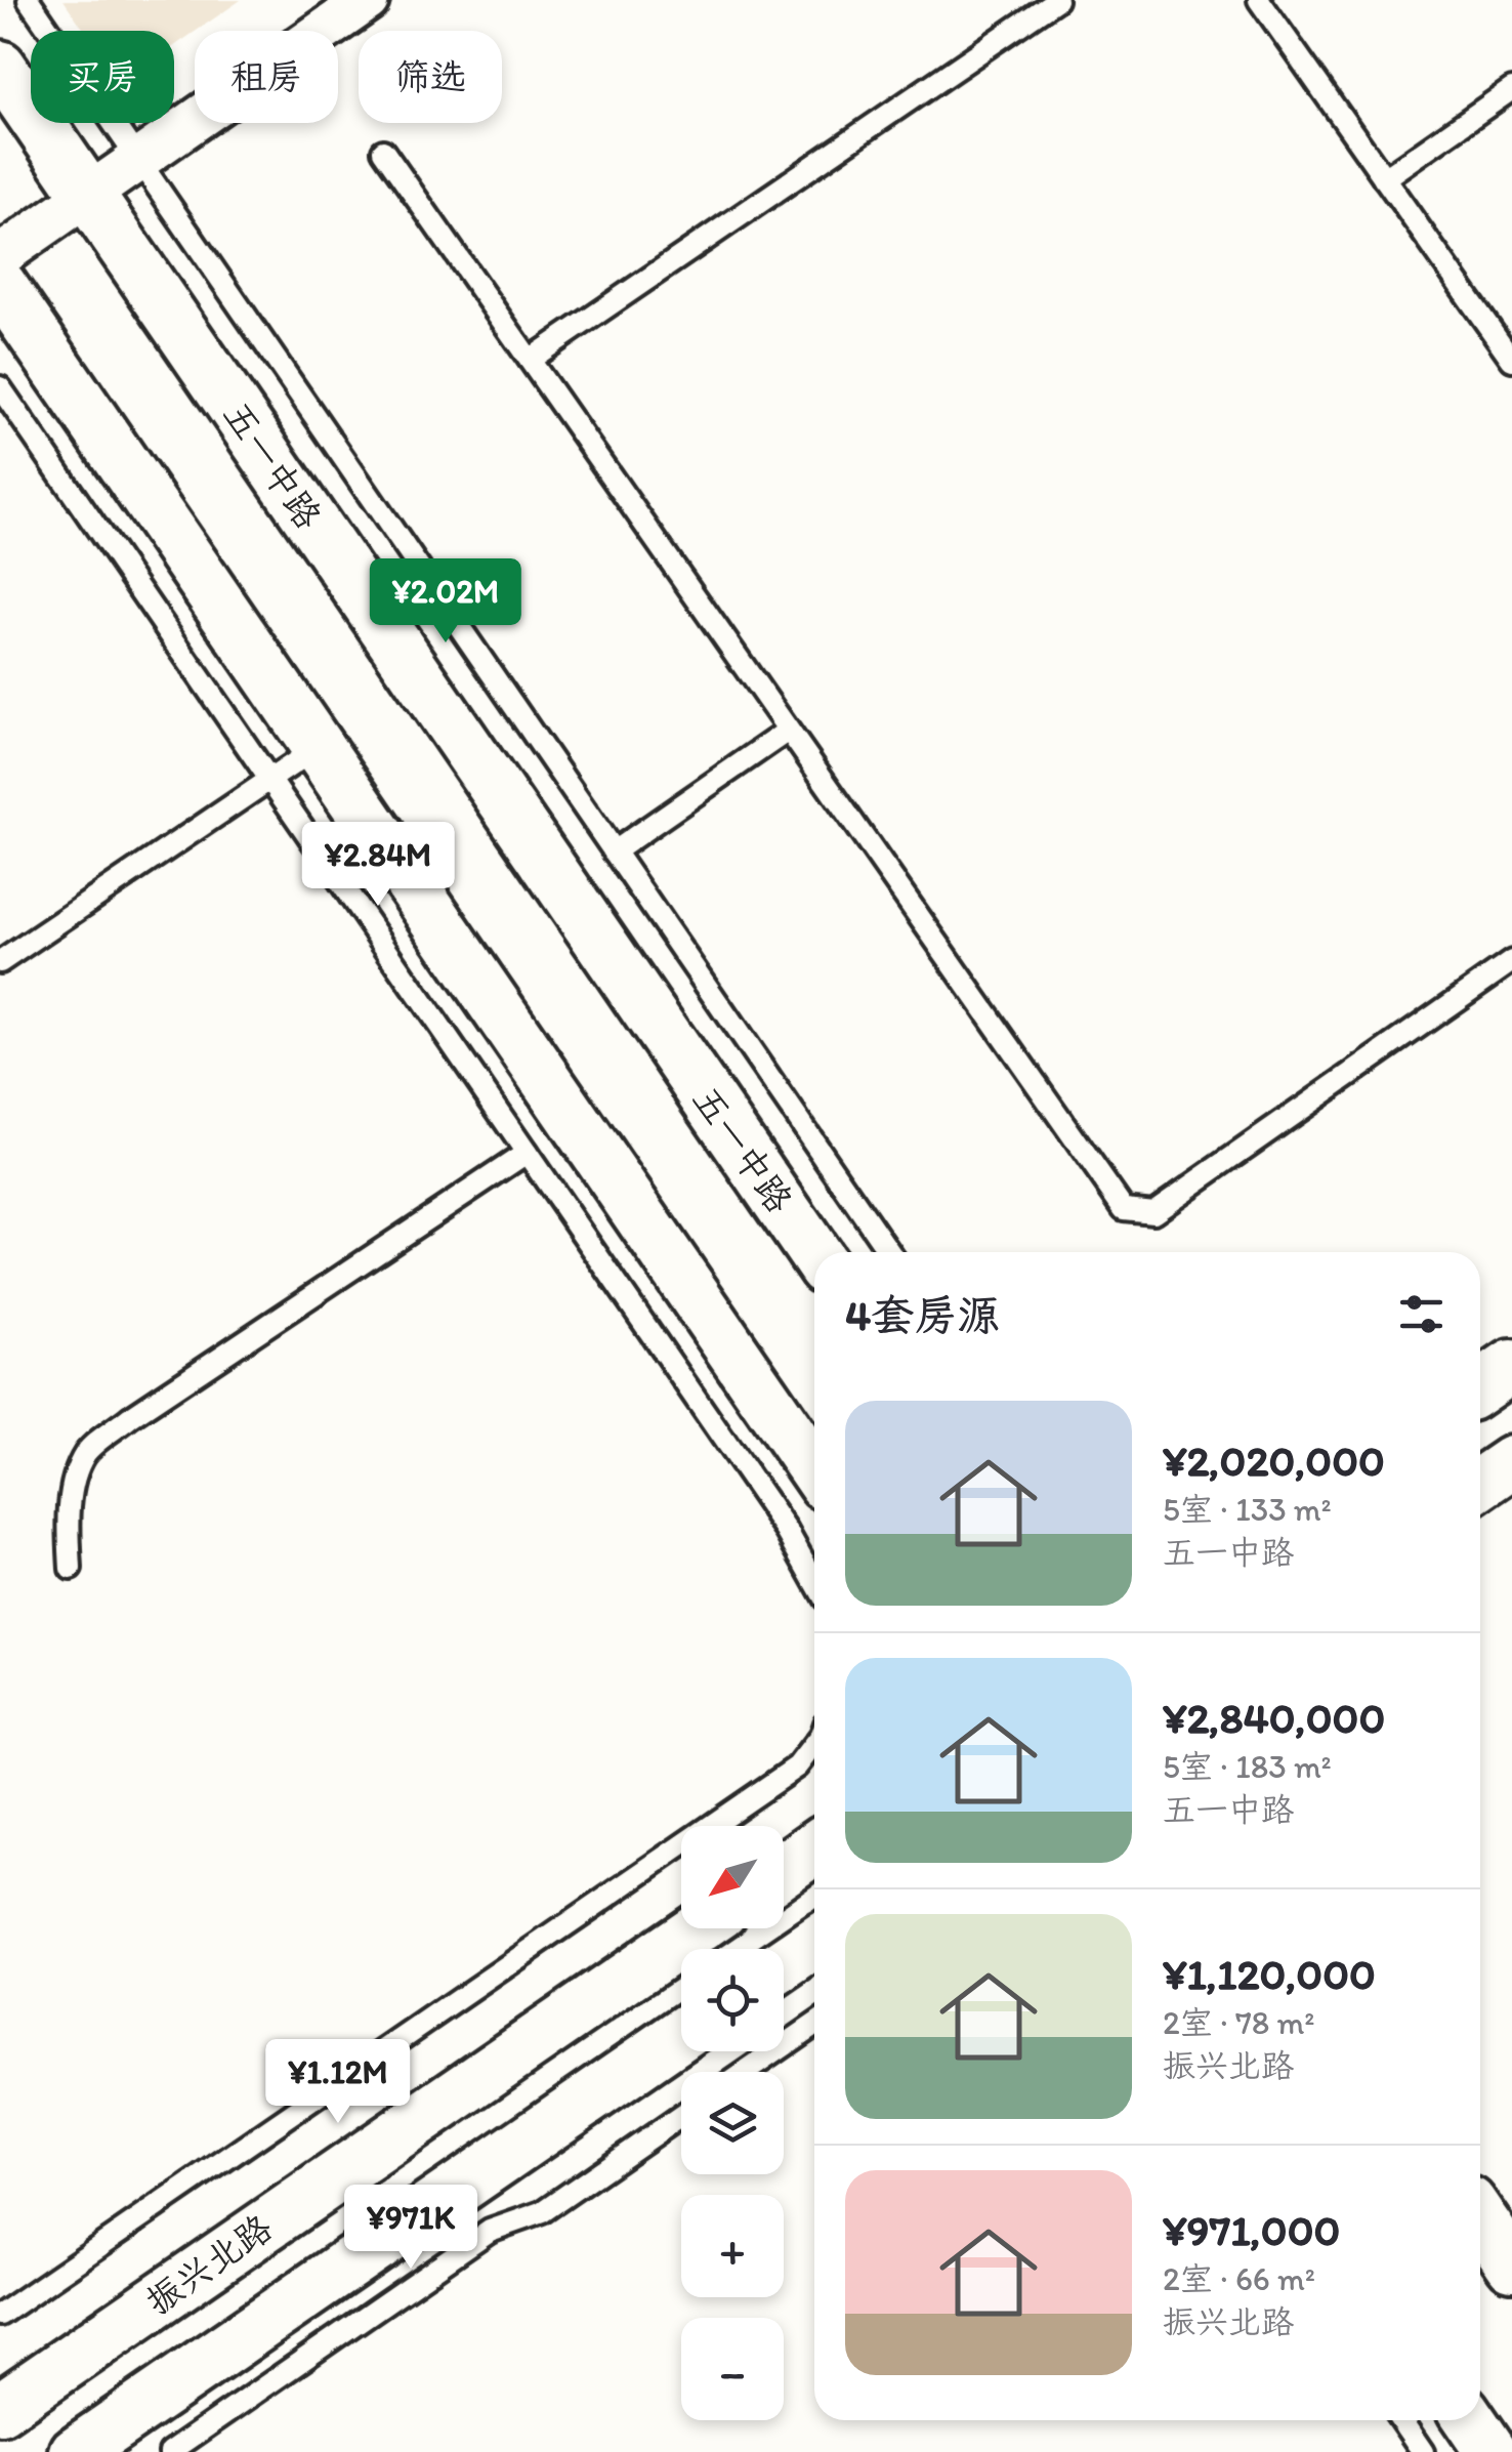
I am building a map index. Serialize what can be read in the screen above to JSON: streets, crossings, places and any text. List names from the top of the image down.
{
  "streets": {
    "street": ["五一中路", "振兴北路"]
  },
  "north": "bottom left",
  "page": {
    "chip": ["买房", "租房", "筛选"],
    "price": [
      "¥2.02M",
      "¥2.84M",
      "¥1.12M",
      "¥971K"
    ],
    "heading": "4套房源",
    "list": [
      {
        "name": "¥2,020,000",
        "note": "5室 · 133 m² · 五一中路"
      },
      {
        "name": "¥2,840,000",
        "note": "5室 · 183 m² · 五一中路"
      },
      {
        "name": "¥1,120,000",
        "note": "2室 · 78 m² · 振兴北路"
      },
      {
        "name": "¥971,000",
        "note": "2室 · 66 m² · 振兴北路"
      }
    ],
    "map_buttons": ["+", "−"]
  }
}
